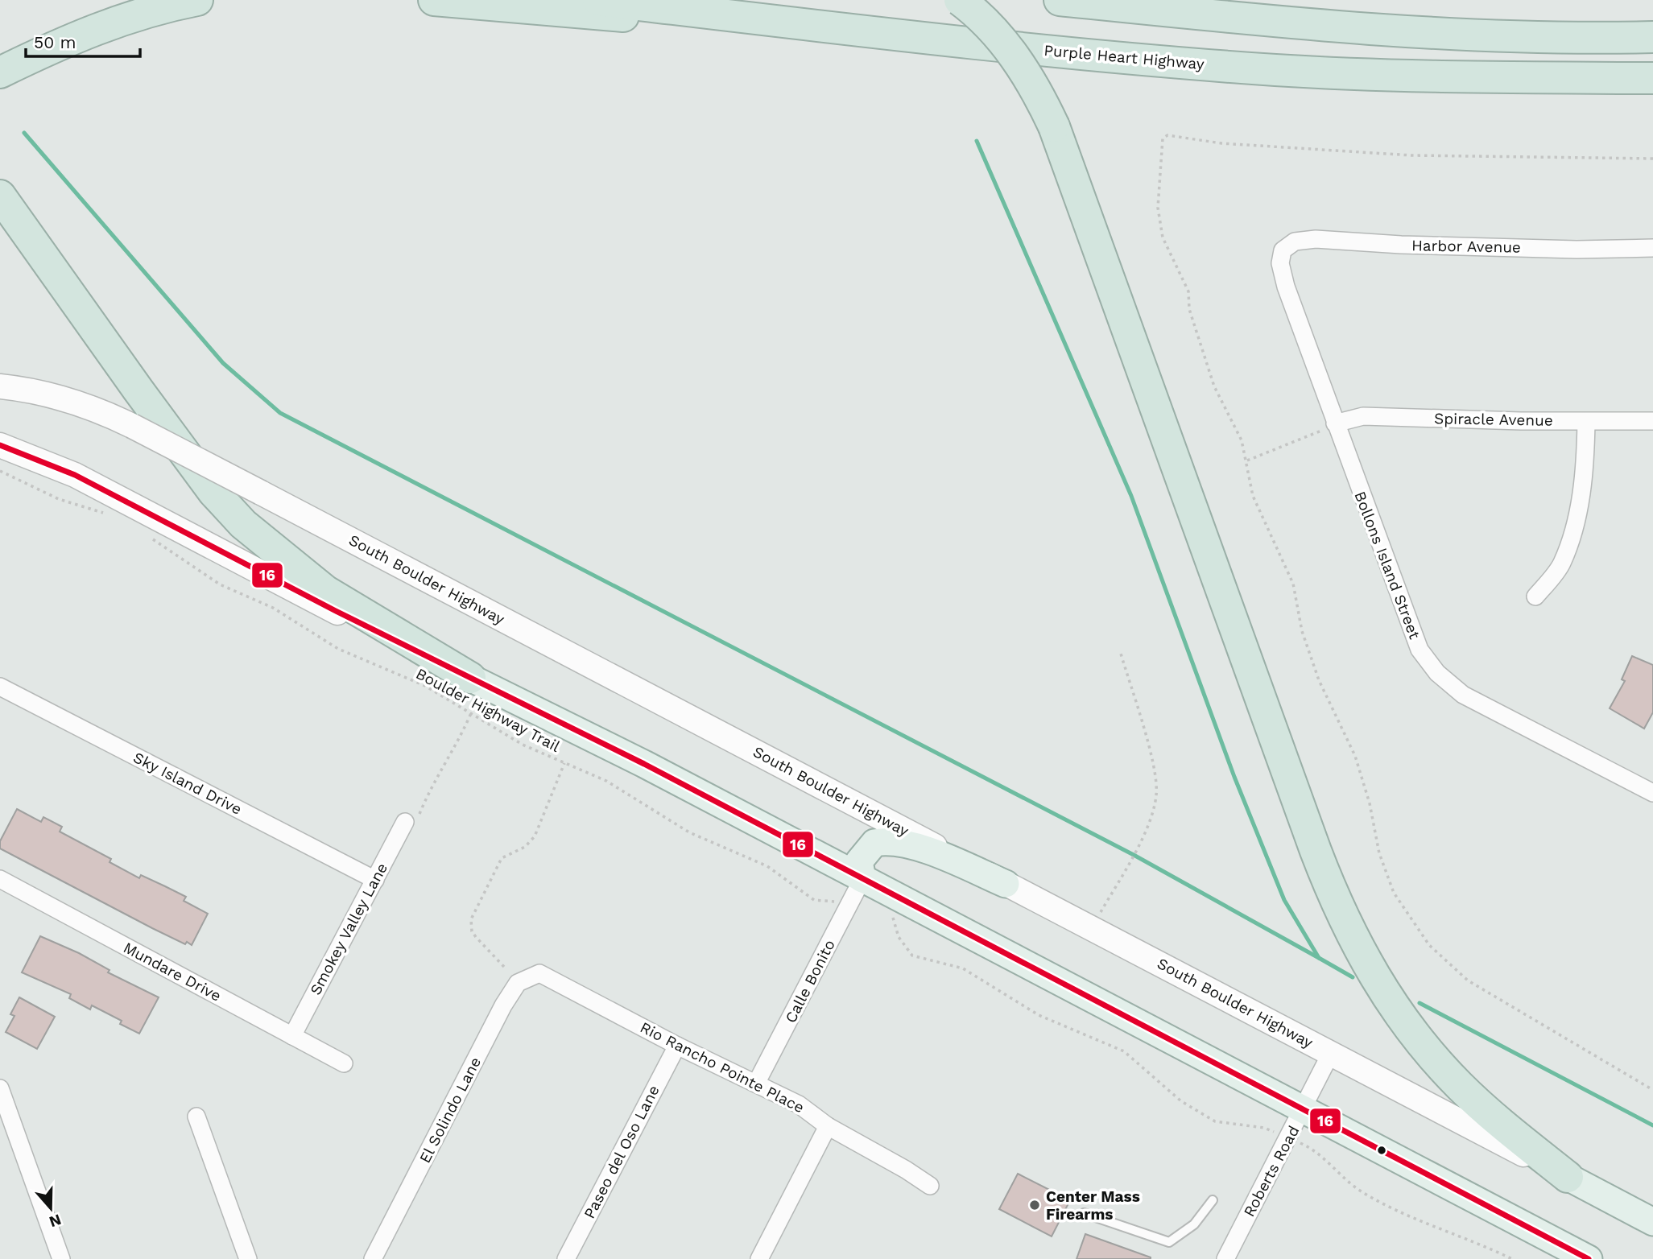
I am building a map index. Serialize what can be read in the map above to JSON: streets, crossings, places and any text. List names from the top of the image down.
{
  "streets": {
    "highway": ["Purple Heart Highway"],
    "main road": ["South Boulder Highway"],
    "street": [
      "Harbor Avenue",
      "Spiracle Avenue",
      "Bollons Island Street",
      "Sky Island Drive",
      "Smokey Valley Lane",
      "Mundare Drive",
      "Calle Bonito",
      "Rio Rancho Pointe Place",
      "El Solindo Lane",
      "Paseo del Oso Lane",
      "Roberts Road"
    ],
    "path": ["Boulder Highway Trail"]
  },
  "crossings": [
    ["Harbor Avenue", "Bollons Island Street"],
    ["Spiracle Avenue", "Bollons Island Street"],
    ["South Boulder Highway", "Roberts Road"],
    ["Boulder Highway Trail", "Calle Bonito"],
    ["Sky Island Drive", "Smokey Valley Lane"],
    ["Smokey Valley Lane", "Mundare Drive"],
    ["Calle Bonito", "Rio Rancho Pointe Place"],
    ["Rio Rancho Pointe Place", "El Solindo Lane"],
    ["Rio Rancho Pointe Place", "Paseo del Oso Lane"]
  ],
  "places": ["Center Mass Firearms"],
  "lines": ["transit line 16"],
  "scale_bar": "50 m",
  "north": "bottom"
}
